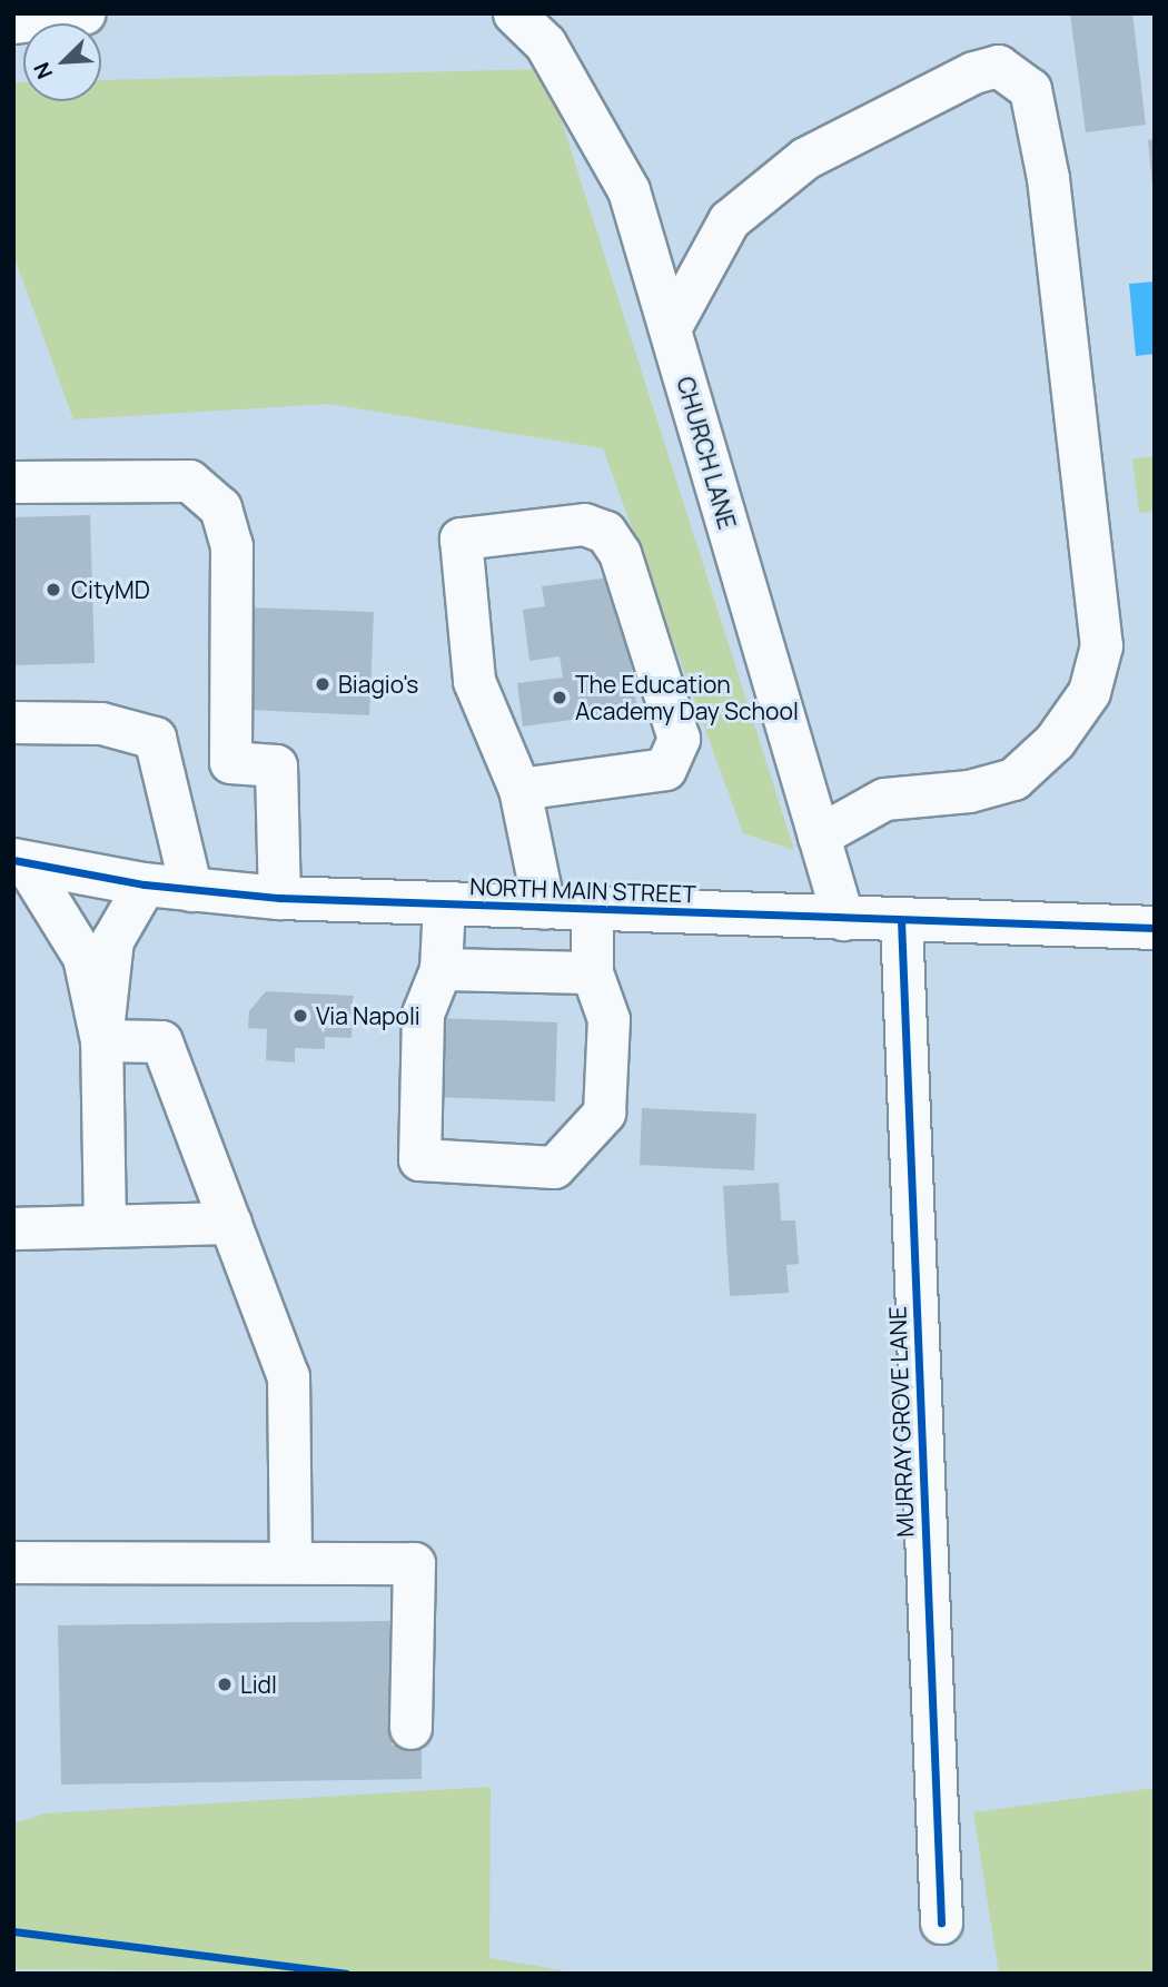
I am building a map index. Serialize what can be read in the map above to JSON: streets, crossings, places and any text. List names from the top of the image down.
{
  "streets": {
    "highway": ["NORTH MAIN STREET"],
    "street": ["CHURCH LANE", "MURRAY GROVE LANE"]
  },
  "crossings": [
    ["CHURCH LANE", "NORTH MAIN STREET"],
    ["NORTH MAIN STREET", "MURRAY GROVE LANE"]
  ],
  "places": [
    "CityMD",
    "Biagio's",
    "The Education Academy Day School",
    "Via Napoli",
    "Lidl"
  ],
  "north": "bottom left"
}
